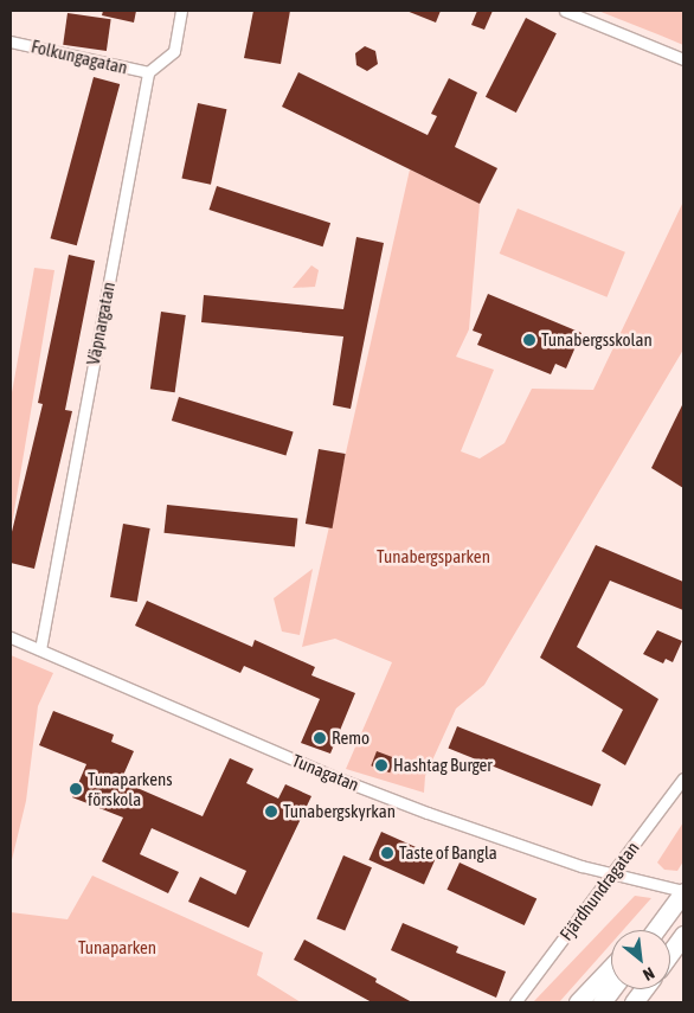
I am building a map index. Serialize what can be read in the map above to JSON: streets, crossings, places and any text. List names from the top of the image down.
{
  "streets": {
    "street": [
      "Folkungagatan",
      "Väpnargatan",
      "Tunagatan",
      "Fjärdhundragatan"
    ]
  },
  "crossings": [
    ["Folkungagatan", "Väpnargatan"],
    ["Väpnargatan", "Tunagatan"],
    ["Tunagatan", "Fjärdhundragatan"]
  ],
  "parks": ["Tunabergsparken", "Tunaparken"],
  "places": [
    "Tunabergsskolan",
    "Remo",
    "Hashtag Burger",
    "Tunaparkens förskola",
    "Tunabergskyrkan",
    "Taste of Bangla"
  ],
  "north": "bottom right"
}
